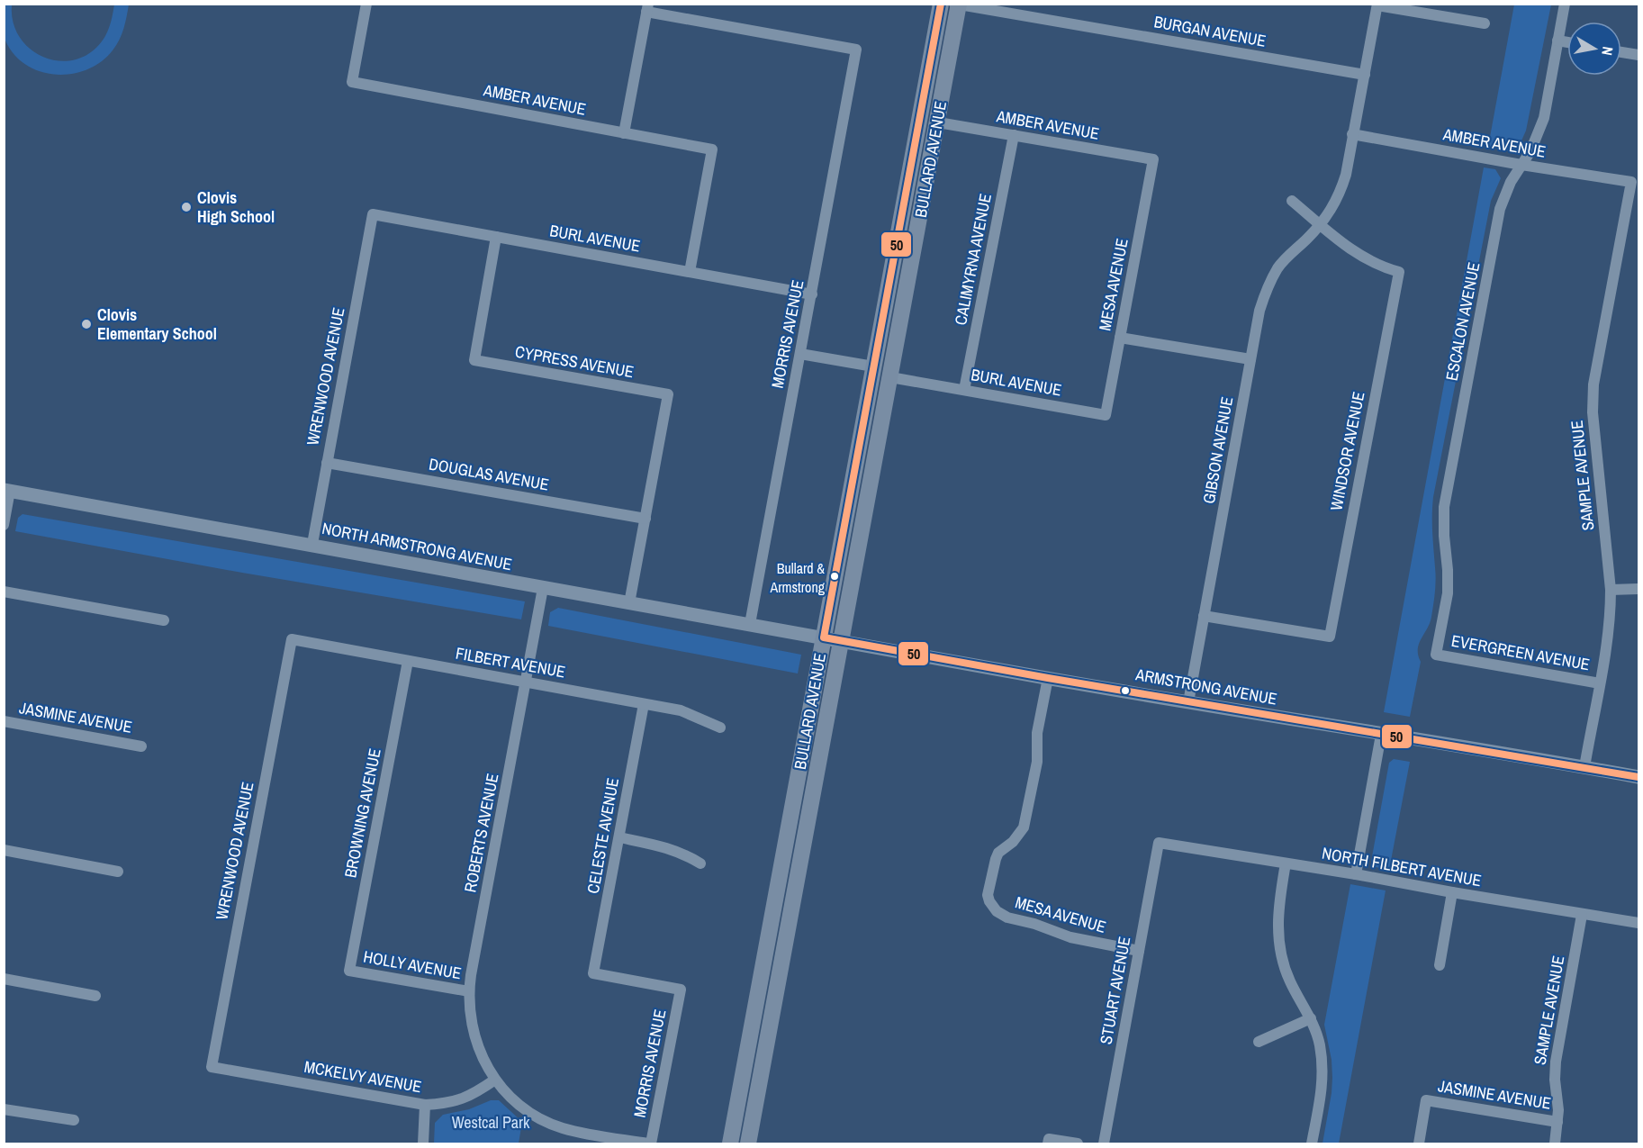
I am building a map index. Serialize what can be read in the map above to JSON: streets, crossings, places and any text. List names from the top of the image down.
{
  "streets": {
    "main road": ["BULLARD AVENUE"],
    "street": [
      "BURGAN AVENUE",
      "AMBER AVENUE",
      "BURL AVENUE",
      "CALIMYRNA AVENUE",
      "MESA AVENUE",
      "ESCALON AVENUE",
      "MORRIS AVENUE",
      "CYPRESS AVENUE",
      "WRENWOOD AVENUE",
      "GIBSON AVENUE",
      "WINDSOR AVENUE",
      "DOUGLAS AVENUE",
      "SAMPLE AVENUE",
      "NORTH ARMSTRONG AVENUE",
      "EVERGREEN AVENUE",
      "FILBERT AVENUE",
      "ARMSTRONG AVENUE",
      "JASMINE AVENUE",
      "BROWNING AVENUE",
      "ROBERTS AVENUE",
      "CELESTE AVENUE",
      "NORTH FILBERT AVENUE",
      "HOLLY AVENUE",
      "STUART AVENUE",
      "MCKELVY AVENUE"
    ]
  },
  "crossings": [
    ["BURGAN AVENUE", "BULLARD AVENUE"],
    ["BURGAN AVENUE", "GIBSON AVENUE"],
    ["AMBER AVENUE", "BULLARD AVENUE"],
    ["AMBER AVENUE", "BURL AVENUE"],
    ["AMBER AVENUE", "CALIMYRNA AVENUE"],
    ["AMBER AVENUE", "MESA AVENUE"],
    ["AMBER AVENUE", "ESCALON AVENUE"],
    ["AMBER AVENUE", "GIBSON AVENUE"],
    ["AMBER AVENUE", "SAMPLE AVENUE"],
    ["BULLARD AVENUE", "BURL AVENUE"],
    ["BULLARD AVENUE", "NORTH ARMSTRONG AVENUE"],
    ["BULLARD AVENUE", "ARMSTRONG AVENUE"],
    ["BURL AVENUE", "CALIMYRNA AVENUE"],
    ["BURL AVENUE", "MESA AVENUE"],
    ["BURL AVENUE", "MORRIS AVENUE"],
    ["BURL AVENUE", "CYPRESS AVENUE"],
    ["BURL AVENUE", "WRENWOOD AVENUE"],
    ["MESA AVENUE", "ARMSTRONG AVENUE"],
    ["MESA AVENUE", "STUART AVENUE"],
    ["ESCALON AVENUE", "EVERGREEN AVENUE"],
    ["MORRIS AVENUE", "NORTH ARMSTRONG AVENUE"],
    ["MORRIS AVENUE", "CELESTE AVENUE"],
    ["CYPRESS AVENUE", "DOUGLAS AVENUE"],
    ["WRENWOOD AVENUE", "DOUGLAS AVENUE"],
    ["WRENWOOD AVENUE", "NORTH ARMSTRONG AVENUE"],
    ["WRENWOOD AVENUE", "FILBERT AVENUE"],
    ["WRENWOOD AVENUE", "MCKELVY AVENUE"],
    ["GIBSON AVENUE", "WINDSOR AVENUE"],
    ["GIBSON AVENUE", "ARMSTRONG AVENUE"],
    ["SAMPLE AVENUE", "EVERGREEN AVENUE"],
    ["SAMPLE AVENUE", "ARMSTRONG AVENUE"],
    ["SAMPLE AVENUE", "JASMINE AVENUE"],
    ["SAMPLE AVENUE", "NORTH FILBERT AVENUE"],
    ["NORTH ARMSTRONG AVENUE", "ARMSTRONG AVENUE"],
    ["NORTH ARMSTRONG AVENUE", "ROBERTS AVENUE"],
    ["FILBERT AVENUE", "BROWNING AVENUE"],
    ["FILBERT AVENUE", "ROBERTS AVENUE"],
    ["FILBERT AVENUE", "CELESTE AVENUE"],
    ["BROWNING AVENUE", "HOLLY AVENUE"],
    ["ROBERTS AVENUE", "HOLLY AVENUE"],
    ["ROBERTS AVENUE", "MCKELVY AVENUE"],
    ["NORTH FILBERT AVENUE", "STUART AVENUE"]
  ],
  "parks": ["Westcal Park"],
  "places": ["Clovis High School", "Clovis Elementary School", "Bullard & Armstrong"],
  "lines": ["transit line 50"],
  "north": "right"
}
